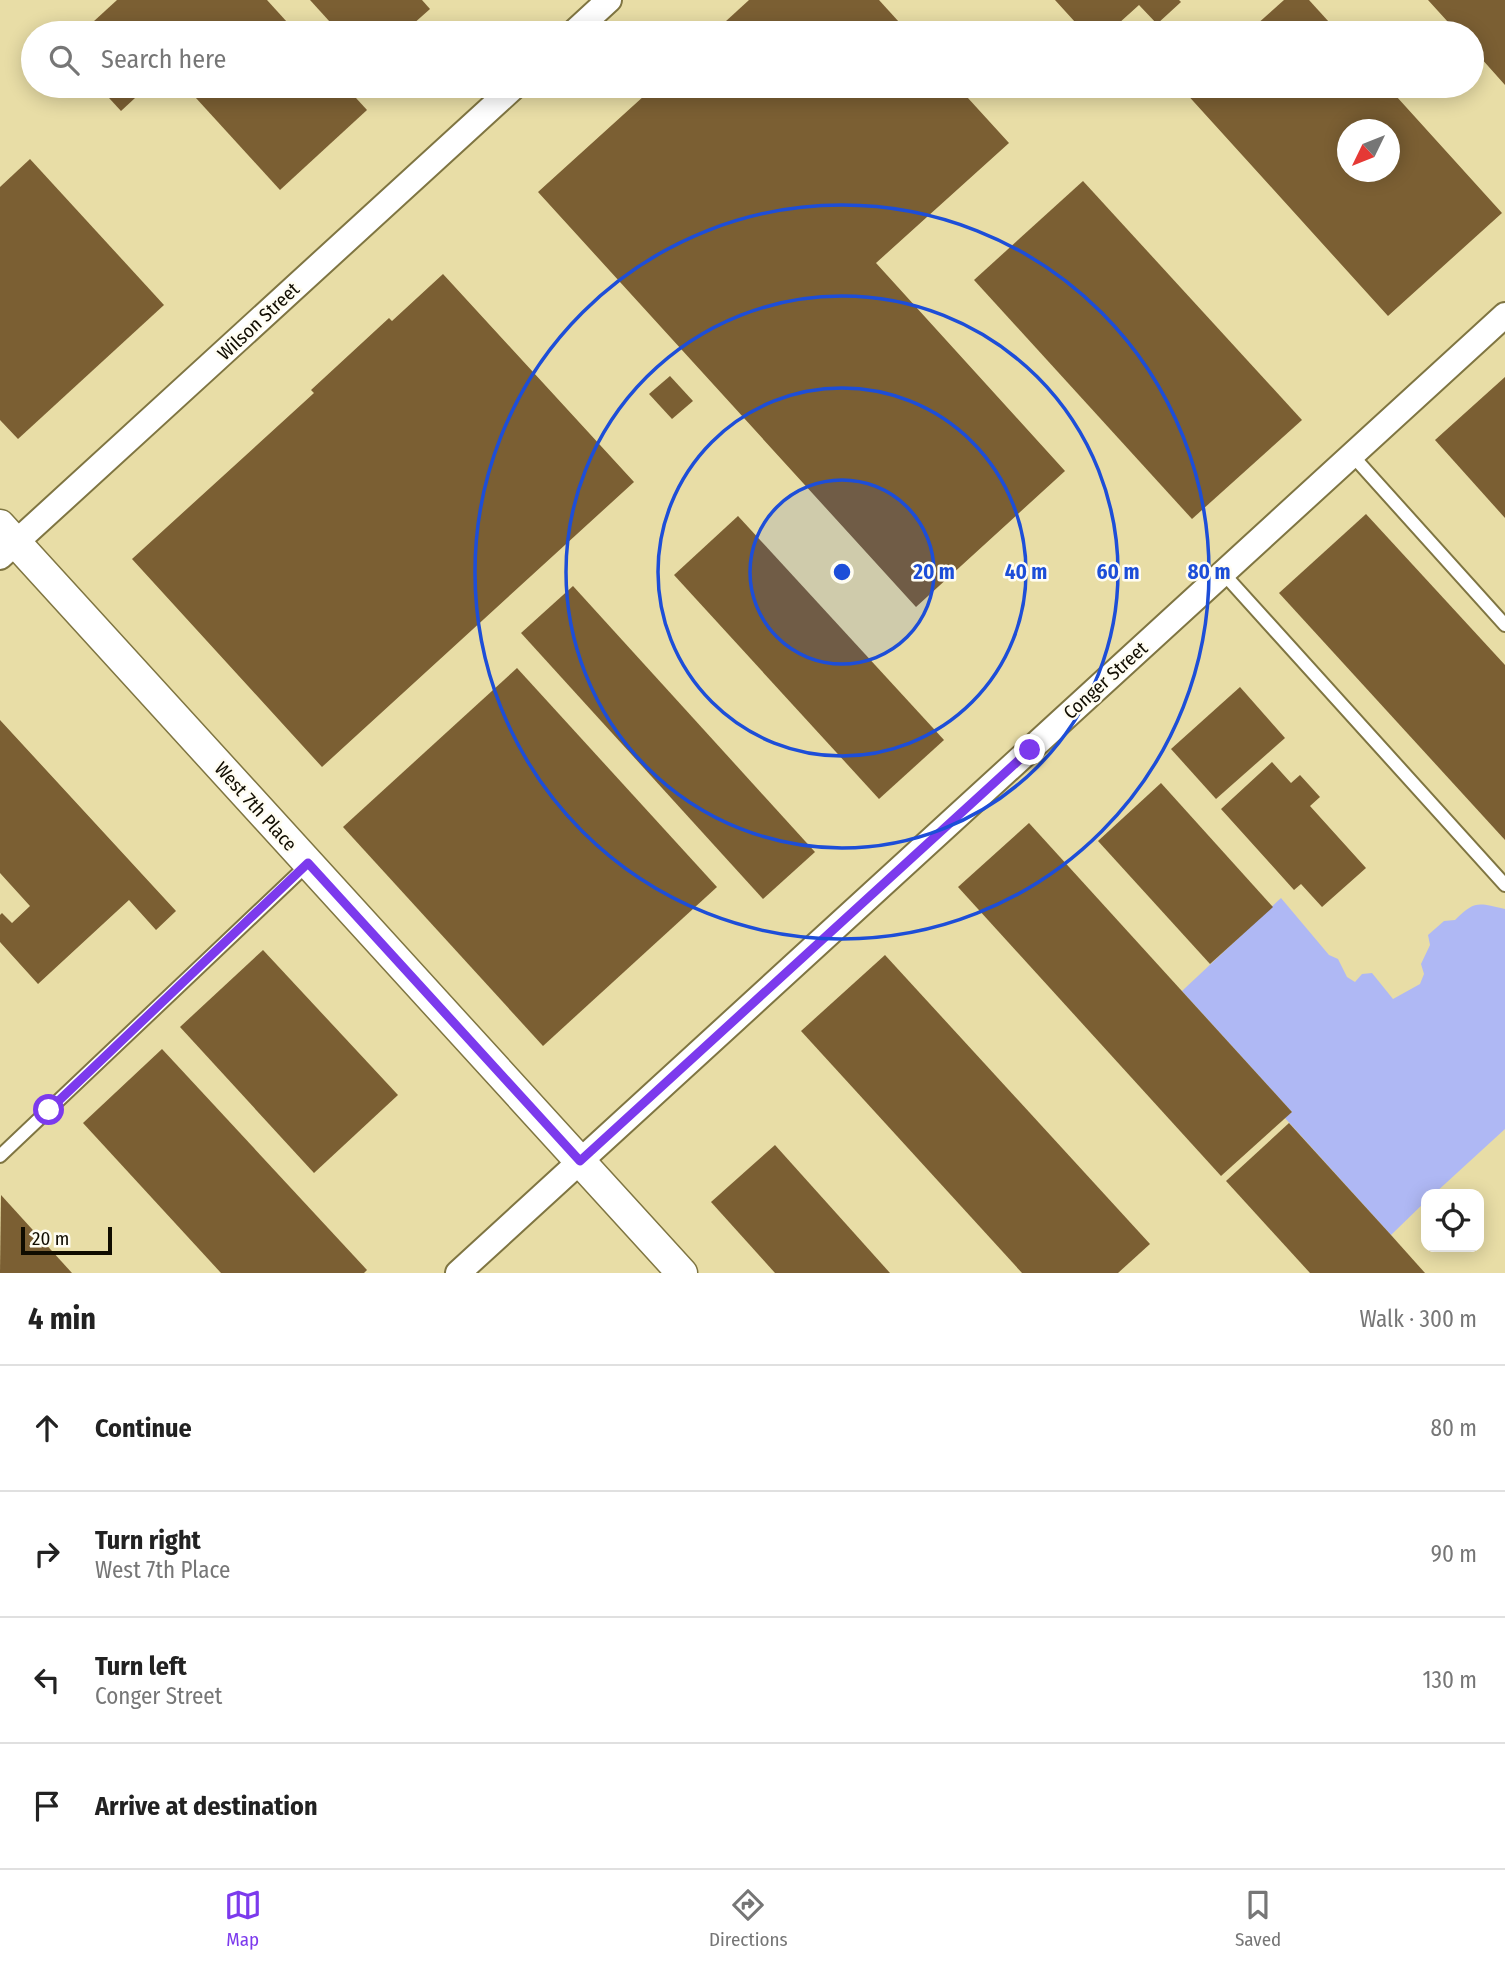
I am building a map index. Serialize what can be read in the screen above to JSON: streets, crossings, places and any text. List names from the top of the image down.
{
  "streets": {
    "street": ["Wilson Street", "Conger Street", "West 7th Place"]
  },
  "crossings": [
    ["Wilson Street", "West 7th Place"],
    ["Conger Street", "West 7th Place"]
  ],
  "scale_bar": "20 m",
  "north": "bottom left",
  "page": {
    "search": "Search here",
    "scale": "20 m",
    "heading": ["4 min", "Walk · 300 m"],
    "list": [
      ["Continue", "80 m"],
      ["Turn right", "West 7th Place", "90 m"],
      ["Turn left", "Conger Street", "130 m"],
      "Arrive at destination"
    ],
    "nav": ["Map", "Directions", "Saved"]
  },
  "rings": [
    "20 m",
    "40 m",
    "60 m",
    "80 m"
  ]
}
